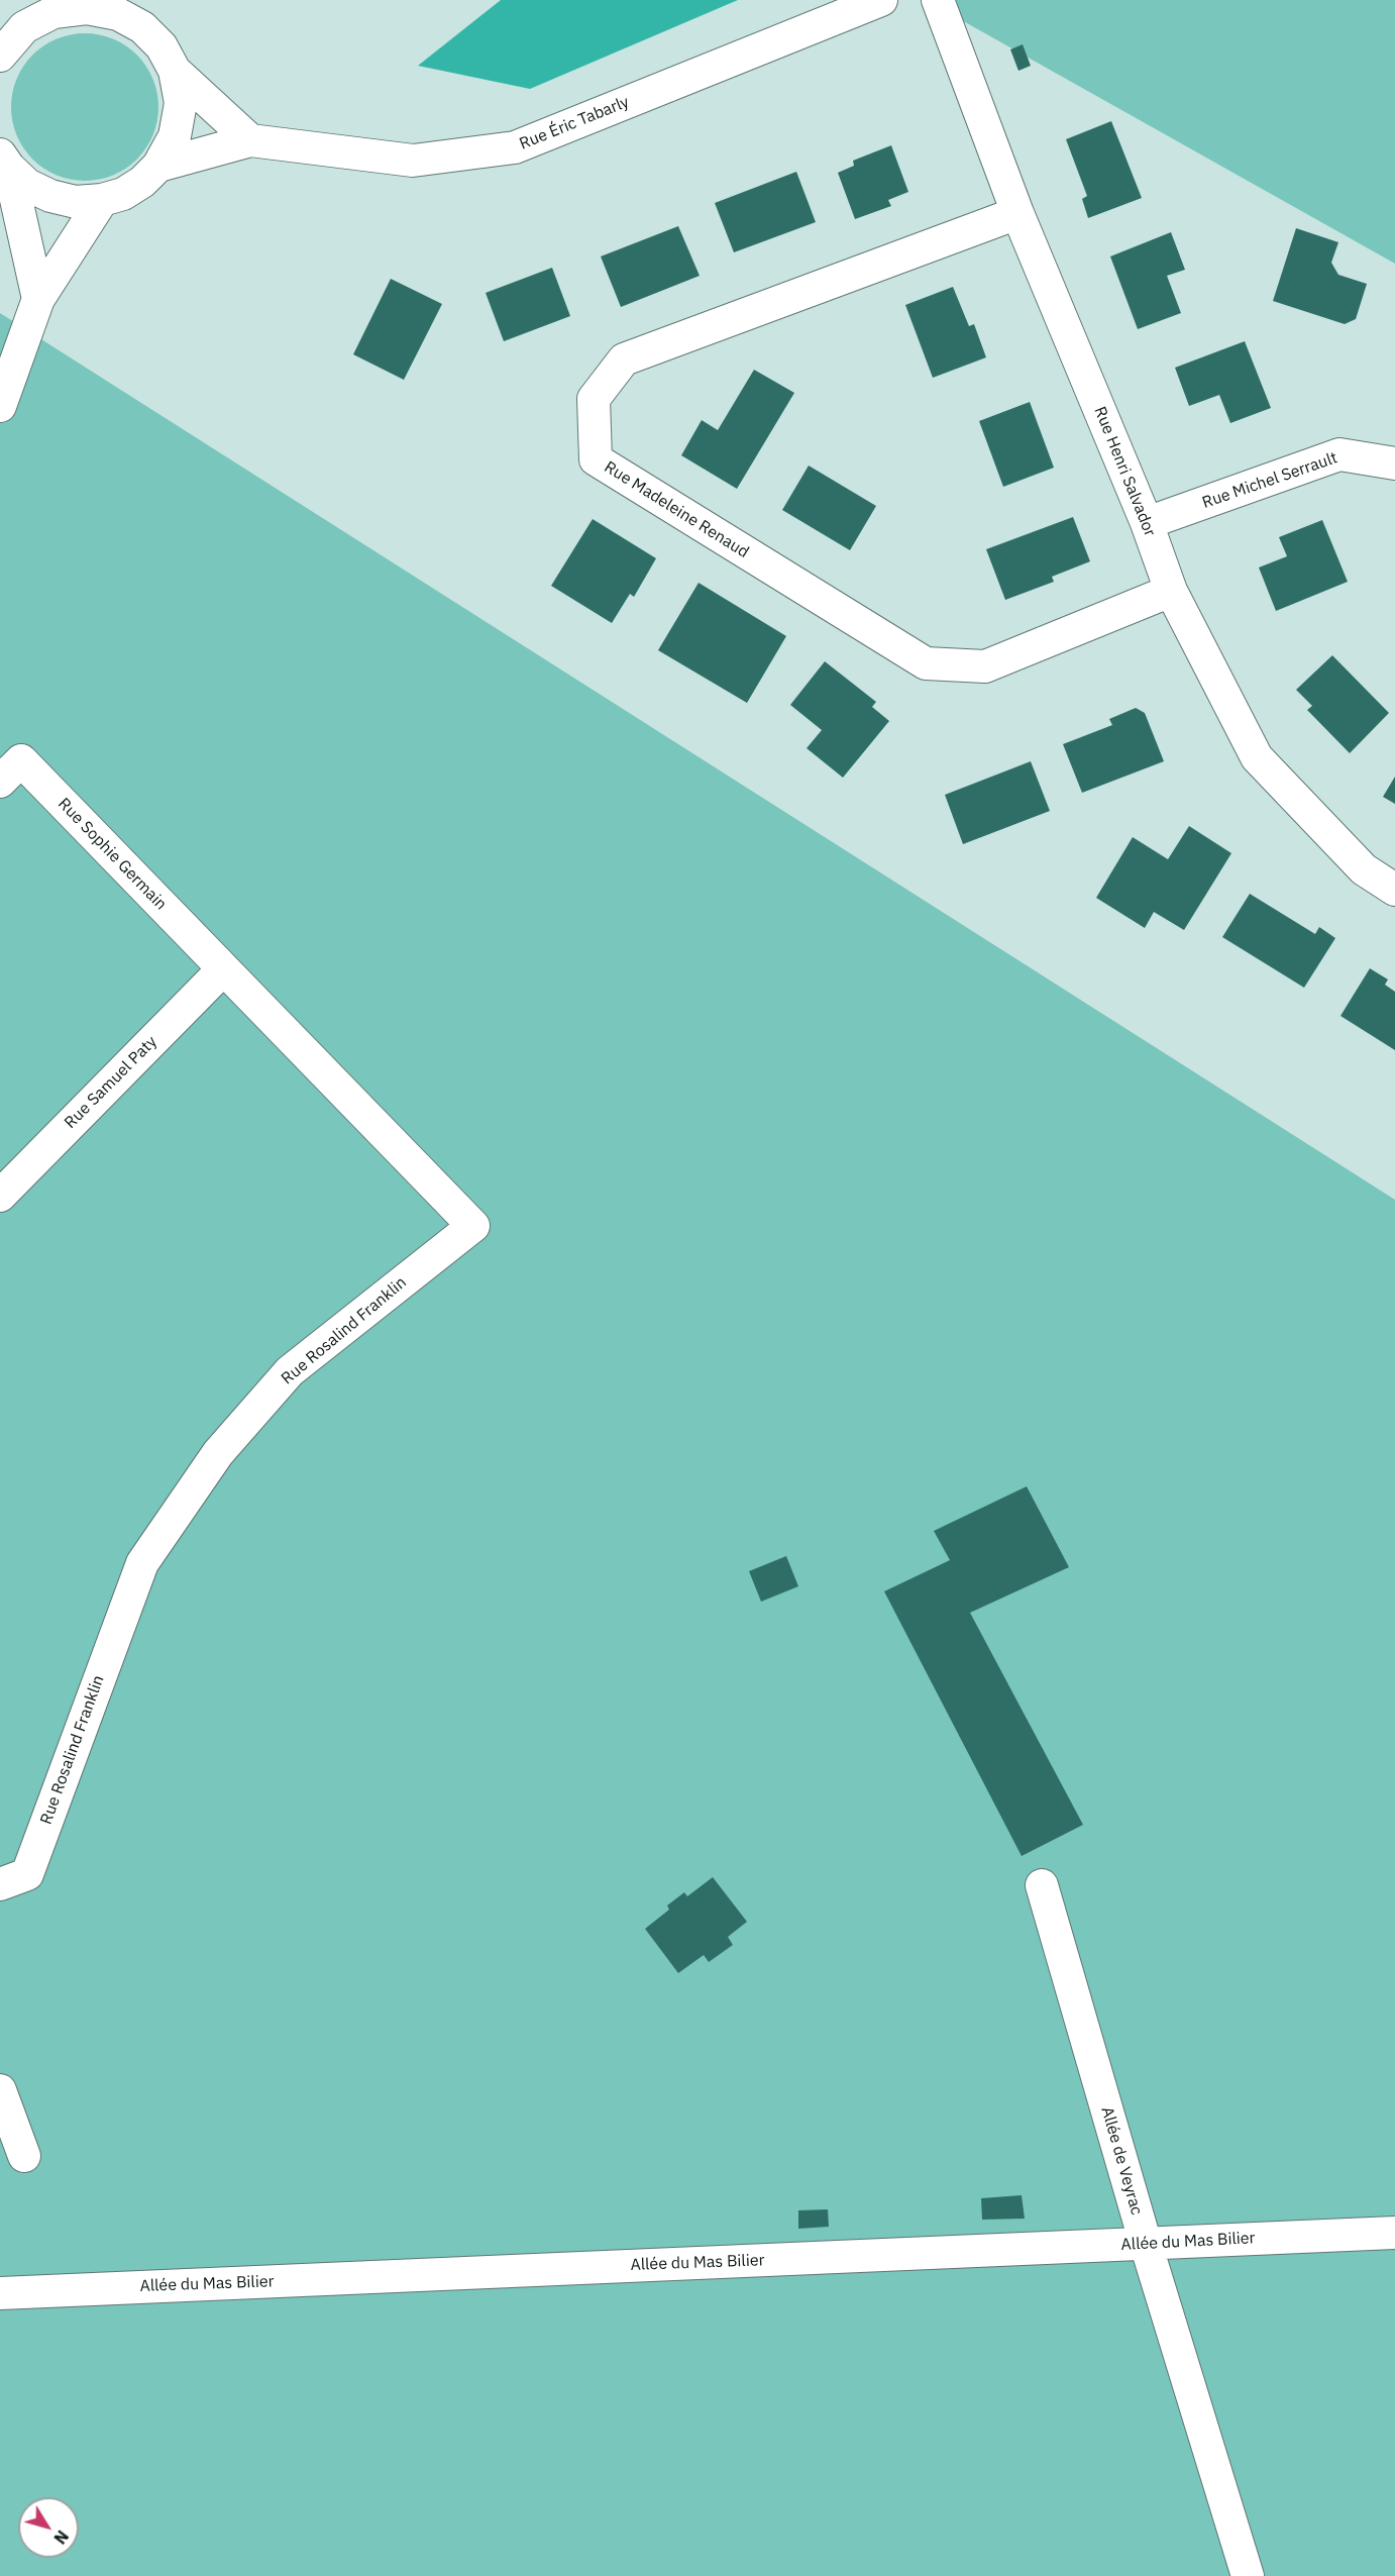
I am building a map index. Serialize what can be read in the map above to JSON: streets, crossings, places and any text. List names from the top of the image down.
{
  "streets": {
    "street": [
      "Rue Éric Tabarly",
      "Rue Henri Salvador",
      "Rue Michel Serrault",
      "Rue Madeleine Renaud",
      "Rue Sophie Germain",
      "Rue Samuel Paty",
      "Rue Rosalind Franklin",
      "Allée de Veyrac",
      "Allée du Mas Bilier"
    ]
  },
  "crossings": [
    ["Rue Henri Salvador", "Rue Michel Serrault"],
    ["Rue Henri Salvador", "Rue Madeleine Renaud"],
    ["Rue Sophie Germain", "Rue Samuel Paty"],
    ["Rue Sophie Germain", "Rue Rosalind Franklin"],
    ["Rue Samuel Paty", "Rue Rosalind Franklin"],
    ["Allée de Veyrac", "Allée du Mas Bilier"]
  ],
  "north": "bottom right"
}
